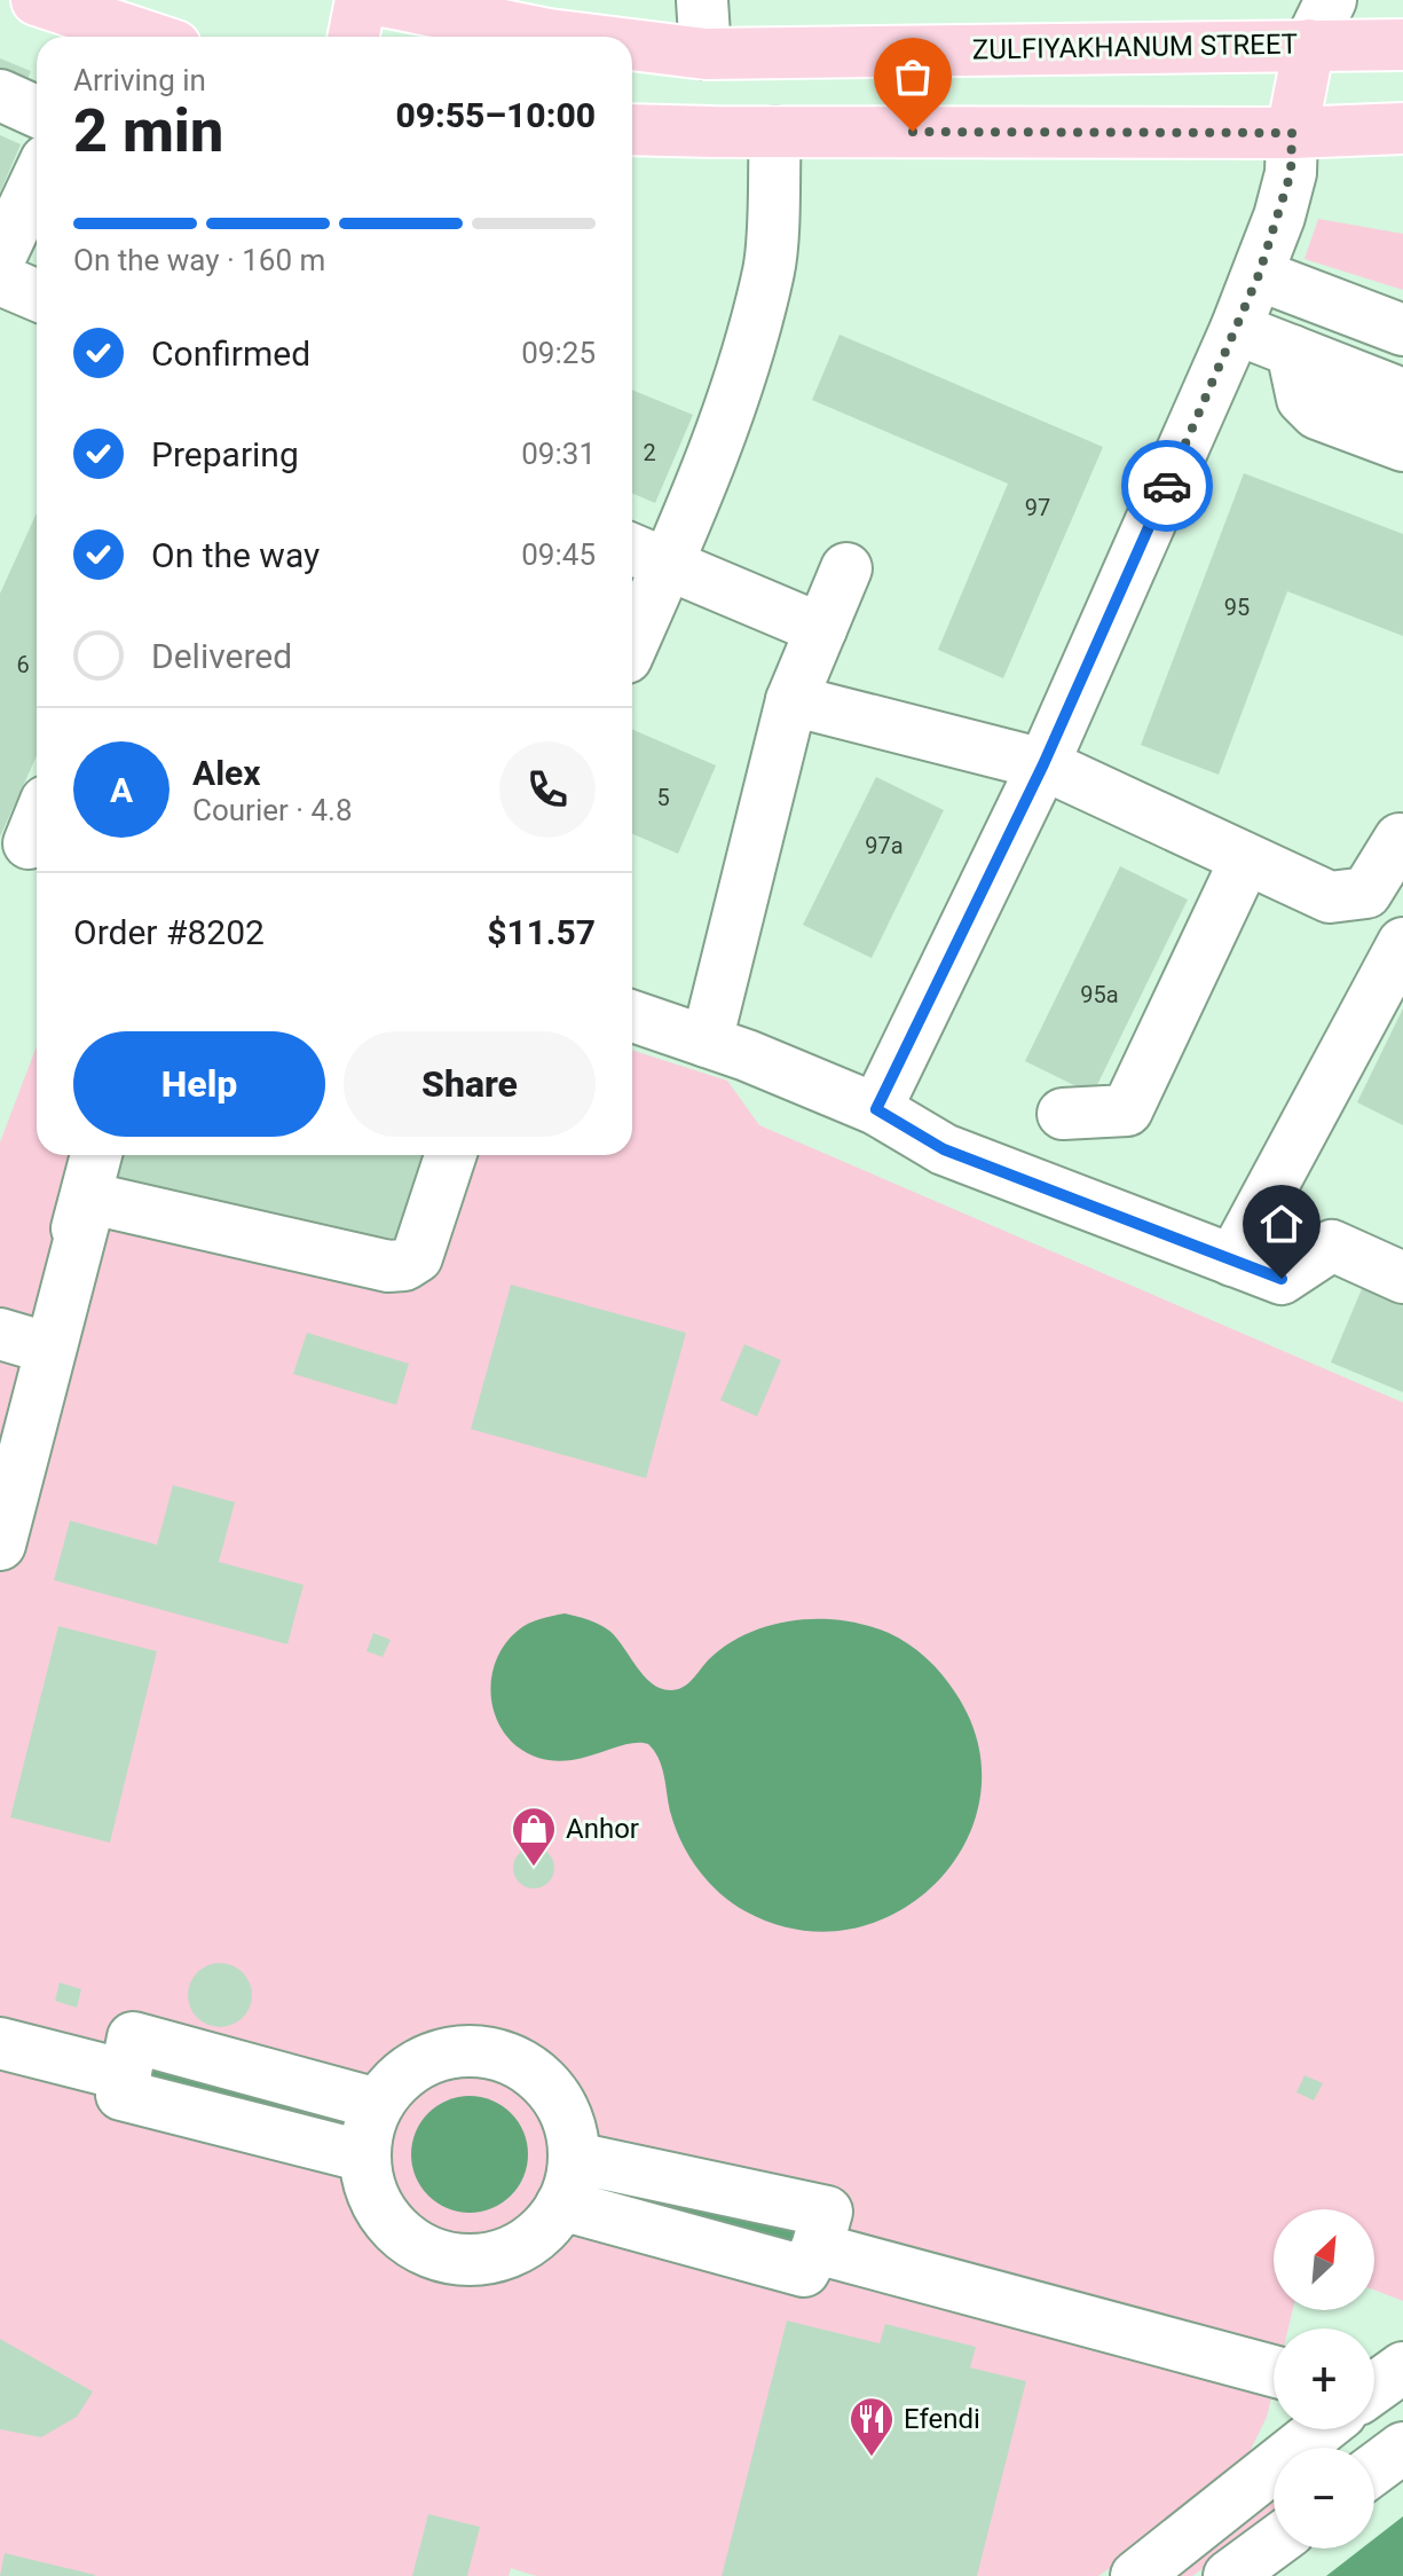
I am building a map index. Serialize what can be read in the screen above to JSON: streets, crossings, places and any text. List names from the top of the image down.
{
  "streets": {
    "main road": ["ZULFIYAKHANUM STREET"]
  },
  "places": {
    "shop": ["Anhor"],
    "restaurant": ["Efendi"]
  },
  "house_numbers": [
    "2",
    "97",
    "95",
    "6",
    "5",
    "97а",
    "95а"
  ],
  "north": "top right",
  "page": {
    "heading": ["2 min", "Arriving in", "09:55–10:00"],
    "panel": [
      "Alex",
      "Courier · 4.8",
      "Order #8202",
      "$11.57"
    ],
    "bar": "On the way · 160 m",
    "list": [
      ["Confirmed", "09:25"],
      ["Preparing", "09:31"],
      ["On the way", "09:45"],
      "Delivered"
    ],
    "round": "A",
    "buttons": ["Help", "Share"],
    "map_buttons": ["+", "−"]
  }
}
